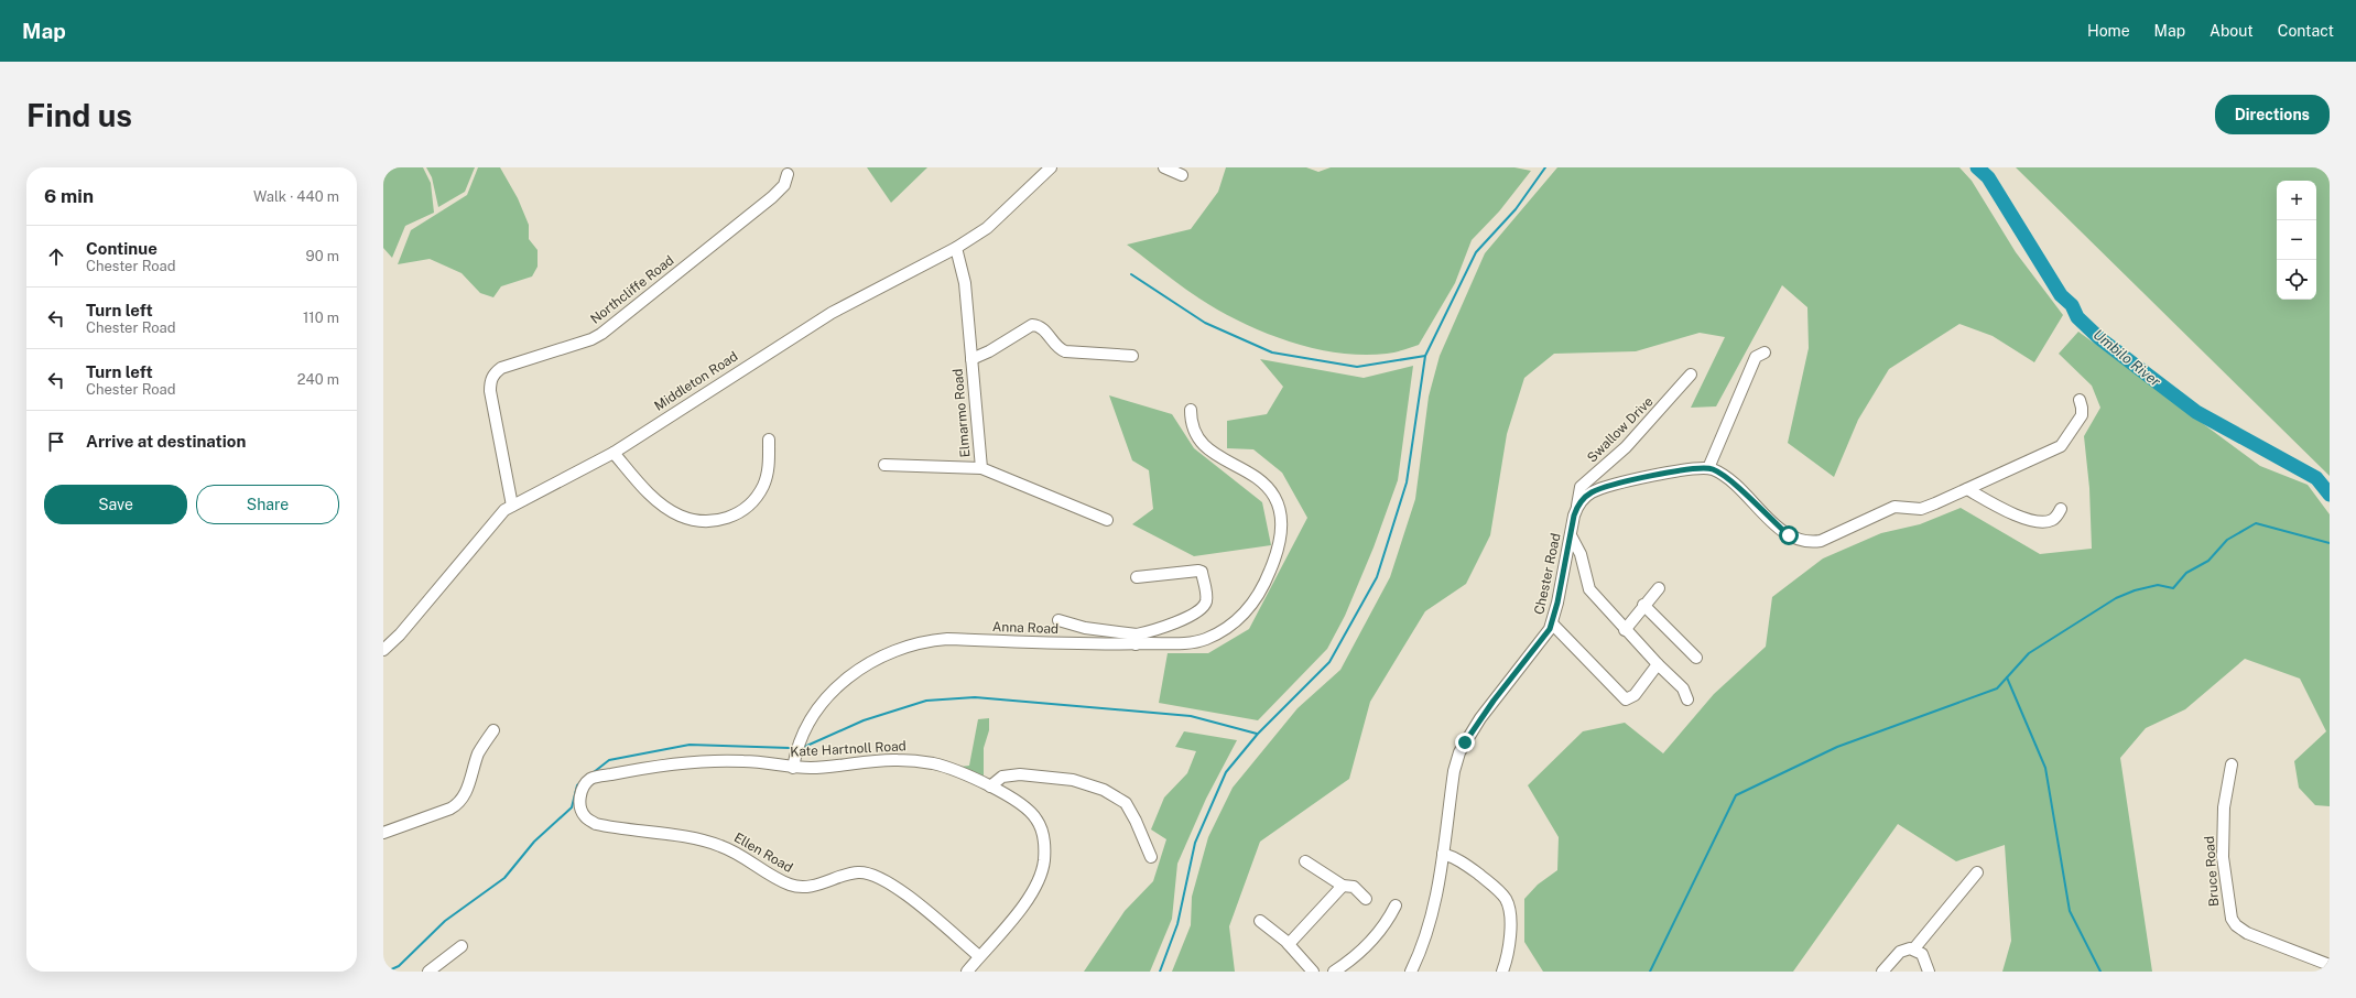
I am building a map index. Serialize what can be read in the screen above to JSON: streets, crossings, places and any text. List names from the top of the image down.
{
  "streets": {
    "street": [
      "Northcliffe Road",
      "Middleton Road",
      "Elmarmo Road",
      "Swallow Drive",
      "Chester Road",
      "Anna Road",
      "Kate Hartnoll Road",
      "Ellen Road",
      "Bruce Road"
    ]
  },
  "crossings": [
    ["Northcliffe Road", "Middleton Road"],
    ["Middleton Road", "Elmarmo Road"],
    ["Swallow Drive", "Chester Road"],
    ["Anna Road", "Kate Hartnoll Road"],
    ["Kate Hartnoll Road", "Ellen Road"]
  ],
  "water": ["Umbilo River"],
  "page": {
    "header": "Map",
    "nav": [
      "Home",
      "Map",
      "About",
      "Contact"
    ],
    "buttons": [
      "Directions",
      ["Save", "Share"]
    ],
    "title": "Find us",
    "heading": ["6 min", "Walk · 440 m"],
    "map_buttons": ["+", "−"],
    "list": [
      ["Continue", "Chester Road", "90 m"],
      ["Turn left", "Chester Road", "110 m"],
      ["Turn left", "Chester Road", "240 m"],
      "Arrive at destination"
    ]
  }
}
